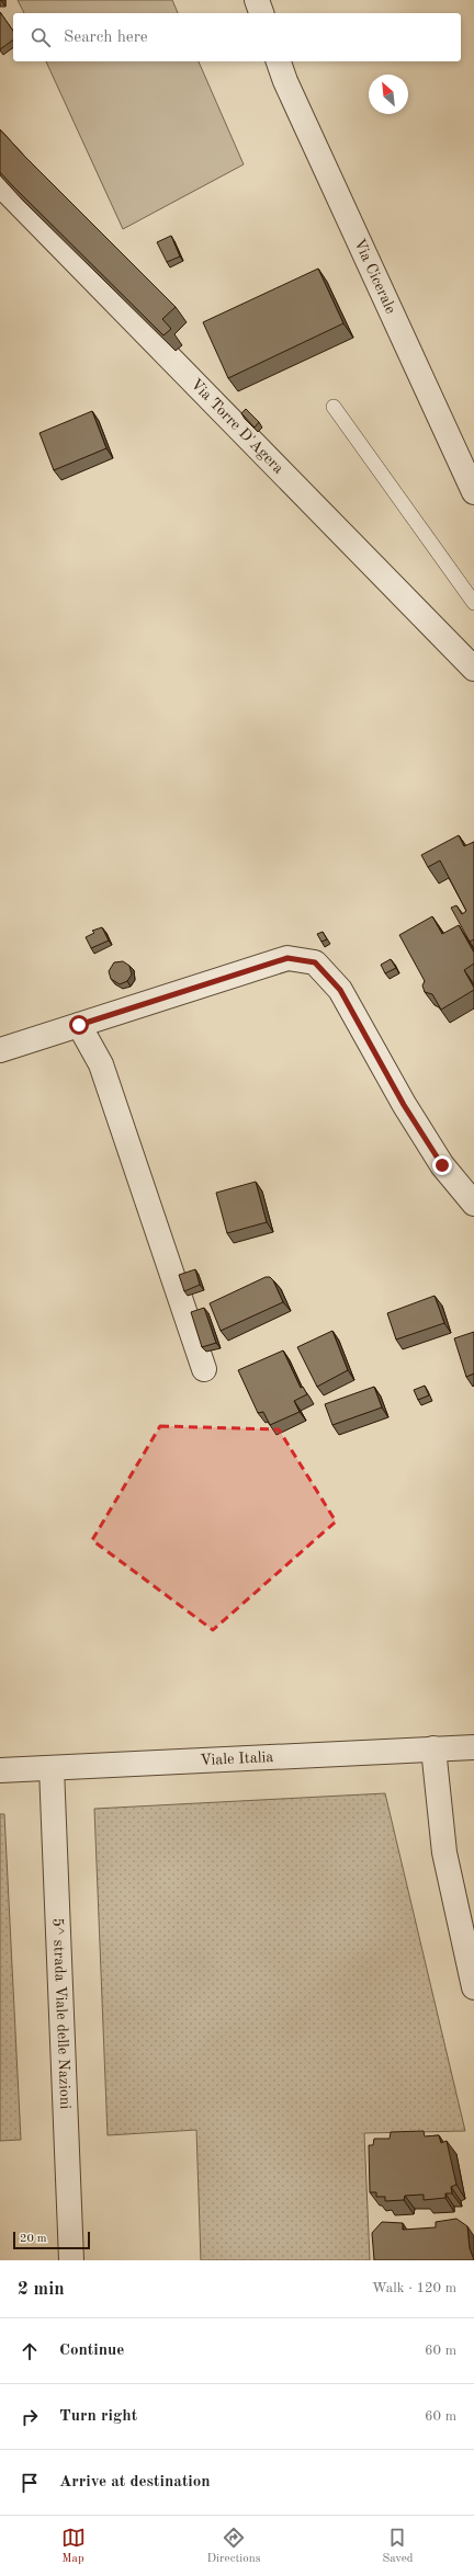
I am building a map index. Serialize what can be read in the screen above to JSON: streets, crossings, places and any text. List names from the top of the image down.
{
  "streets": {
    "street": [
      "Via Cicerale",
      "Via Torre D'Agera",
      "Viale Italia",
      "5^ strada Viale delle Nazioni"
    ]
  },
  "crossings": [
    ["Viale Italia", "5^ strada Viale delle Nazioni"]
  ],
  "scale_bar": "20 m",
  "north": "top left",
  "page": {
    "search": "Search here",
    "scale": "20 m",
    "heading": ["2 min", "Walk · 120 m"],
    "list": [
      ["Continue", "60 m"],
      ["Turn right", "60 m"],
      "Arrive at destination"
    ],
    "nav": ["Map", "Directions", "Saved"]
  }
}
